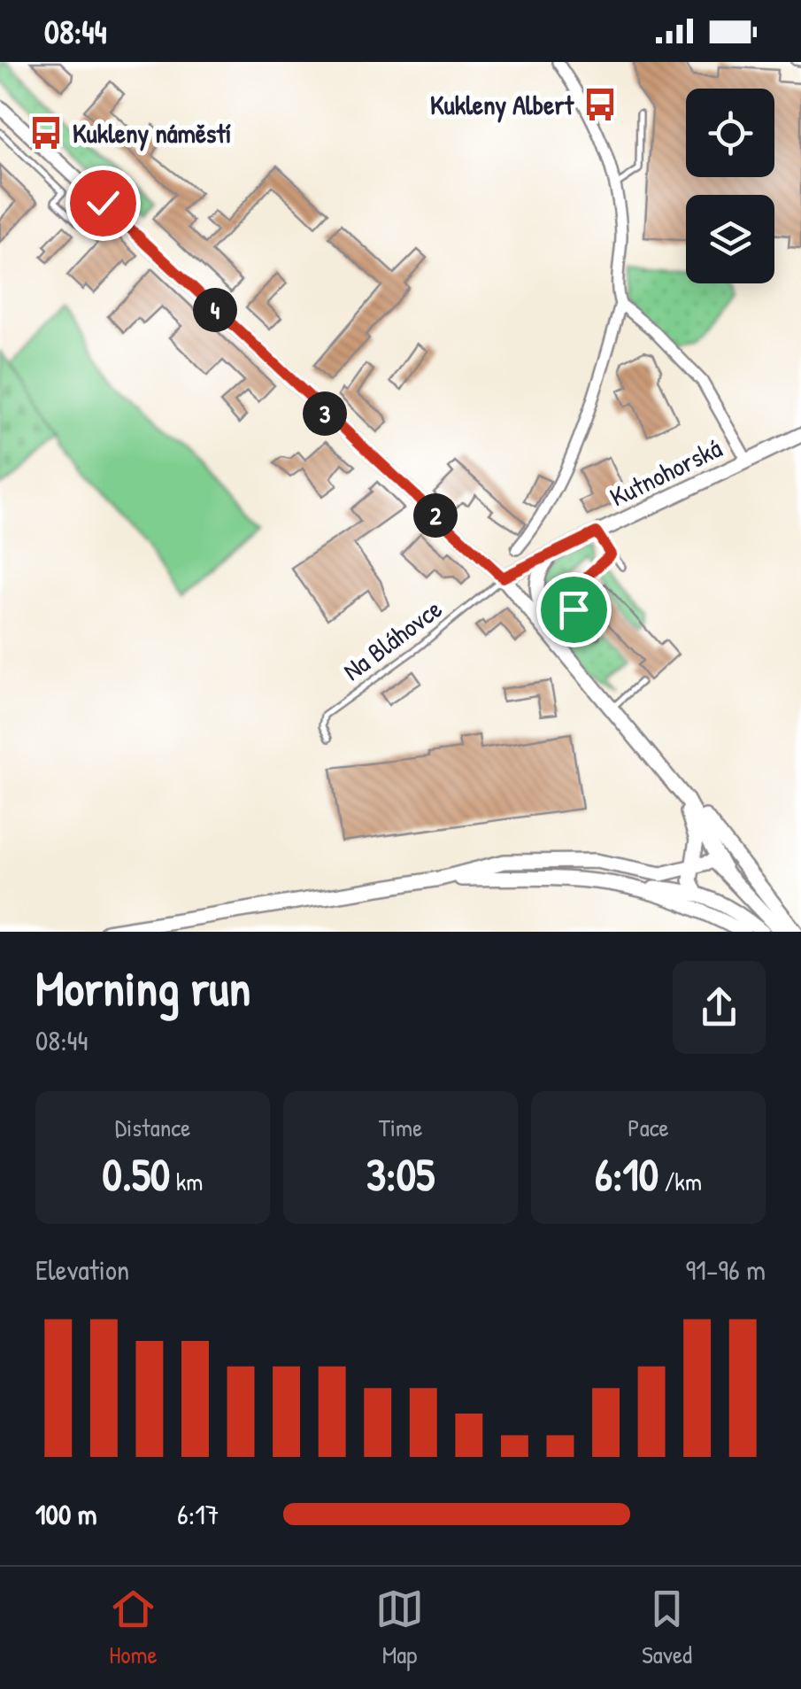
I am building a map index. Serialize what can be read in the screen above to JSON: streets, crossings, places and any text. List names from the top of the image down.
{
  "streets": {
    "main road": ["Kutnohorská"],
    "lane": ["Na Bláhovce"]
  },
  "crossings": [
    ["Kutnohorská", "Na Bláhovce"]
  ],
  "places": {
    "bus stop": ["Kukleny Albert", "Kukleny náměstí"]
  },
  "page": {
    "status": "08:44",
    "pins": ["4", "3", "2"],
    "heading": ["Morning run", "08:44"],
    "stats": [
      ["Distance", "0.50 km"],
      ["Time", "3:05"],
      ["Pace", "6:10 /km"]
    ],
    "chart": ["Elevation", "91–96 m"],
    "list": [
      {
        "name": "100 m",
        "note": "6:17"
      }
    ],
    "tabs": ["Home", "Map", "Saved"]
  }
}
